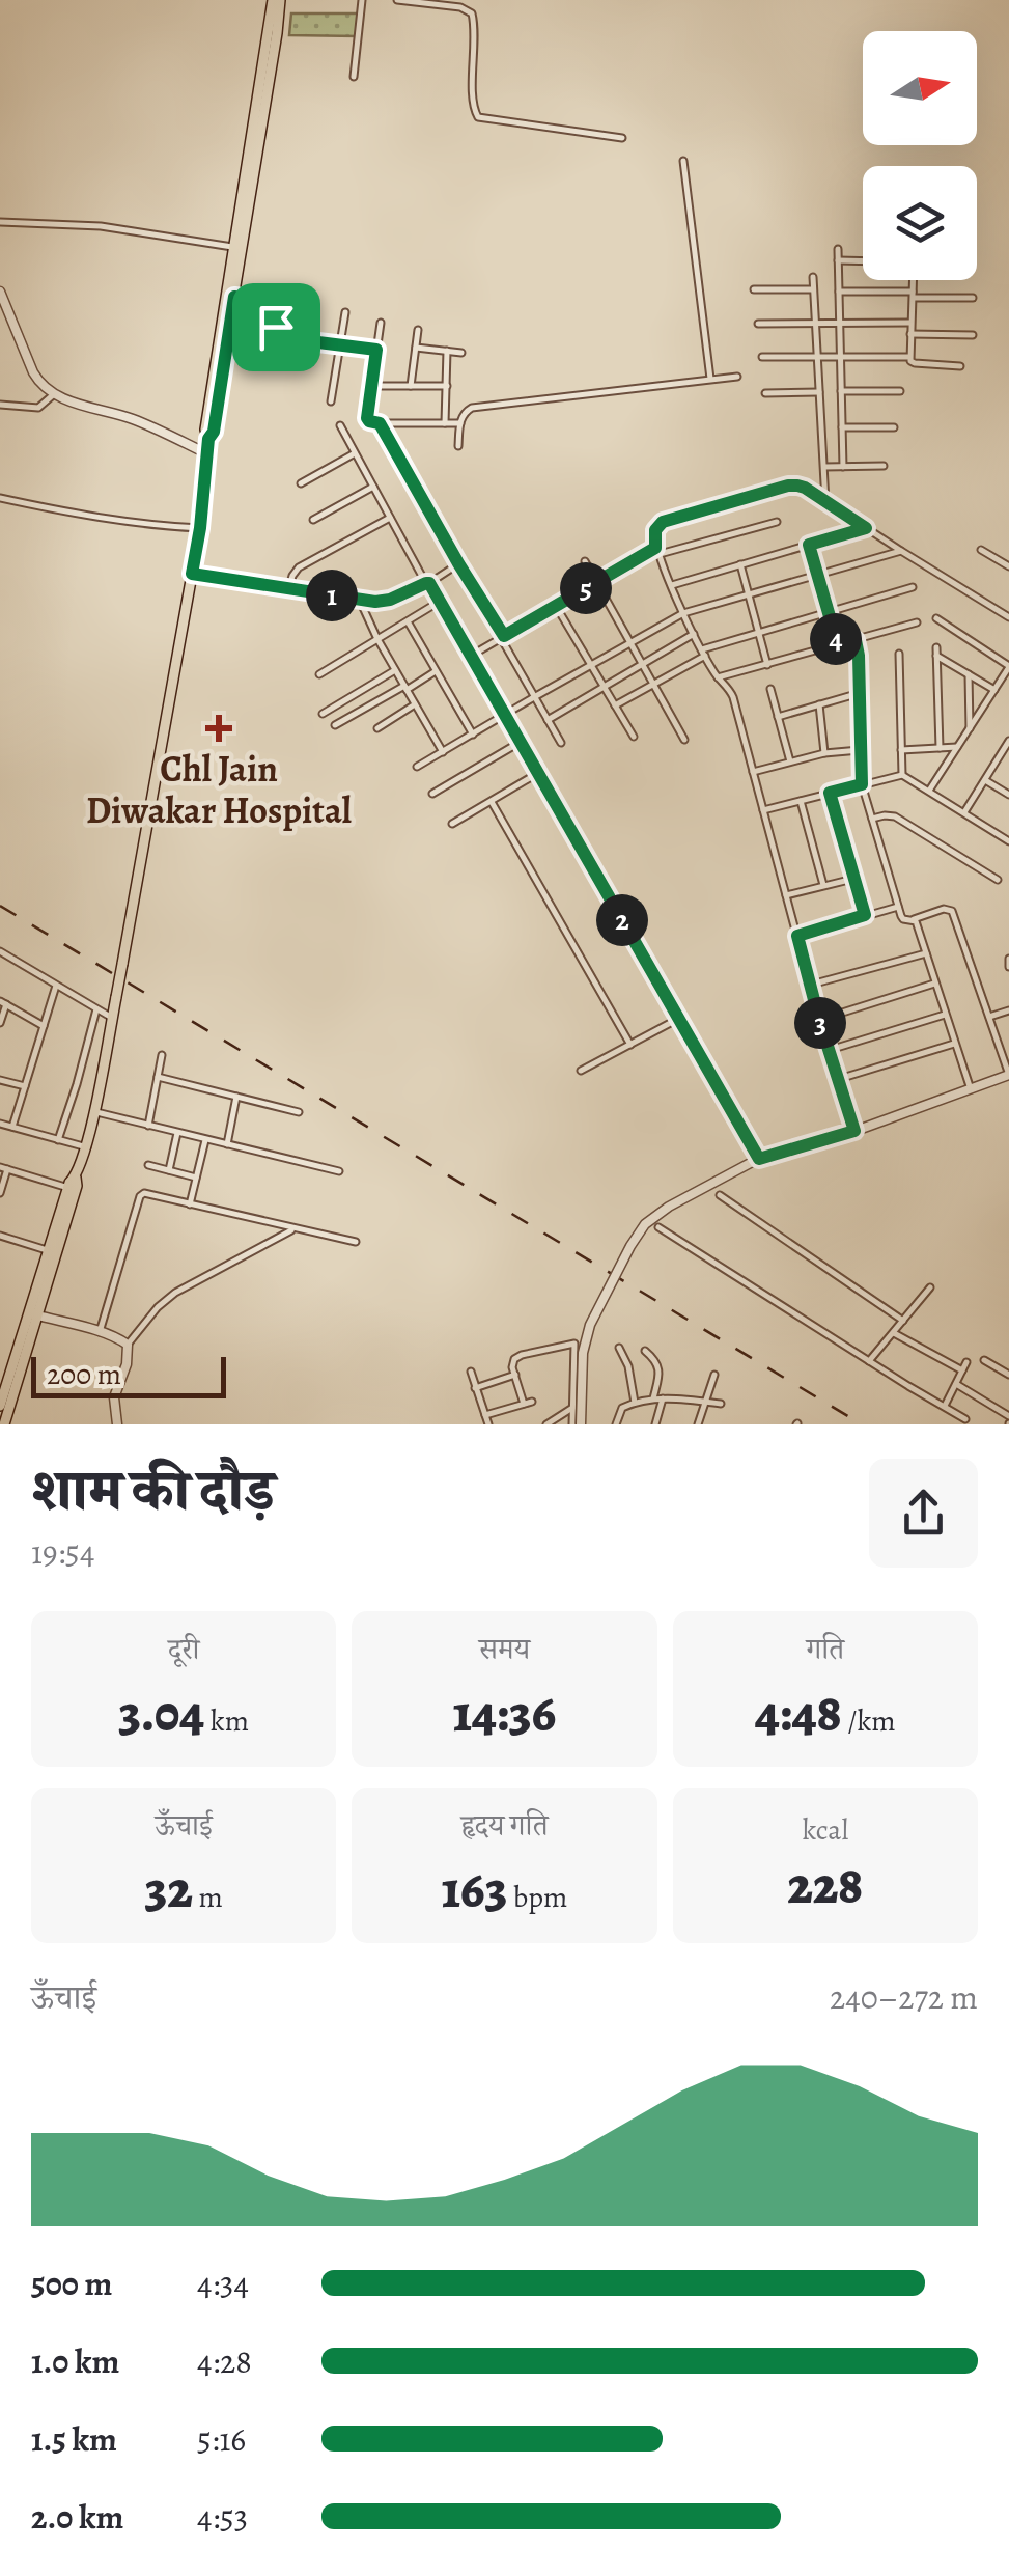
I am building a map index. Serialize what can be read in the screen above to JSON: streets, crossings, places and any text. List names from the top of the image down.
{
  "places": {
    "health": ["Chl Jain Diwakar Hospital"]
  },
  "scale_bar": "200 m",
  "north": "right",
  "page": {
    "pins": [
      "5",
      "1",
      "4",
      "2",
      "3"
    ],
    "scale": "200 m",
    "heading": ["शाम की दौड़", "19:54"],
    "stats": [
      ["दूरी", "3.04 km"],
      ["समय", "14:36"],
      ["गति", "4:48 /km"],
      ["ऊँचाई", "32 m"],
      ["हृदय गति", "163 bpm"],
      ["kcal", "228"]
    ],
    "chart": ["ऊँचाई", "240–272 m"],
    "list": [
      {
        "name": "500 m",
        "note": "4:34"
      },
      {
        "name": "1.0 km",
        "note": "4:28"
      },
      {
        "name": "1.5 km",
        "note": "5:16"
      },
      {
        "name": "2.0 km",
        "note": "4:53"
      }
    ]
  }
}
